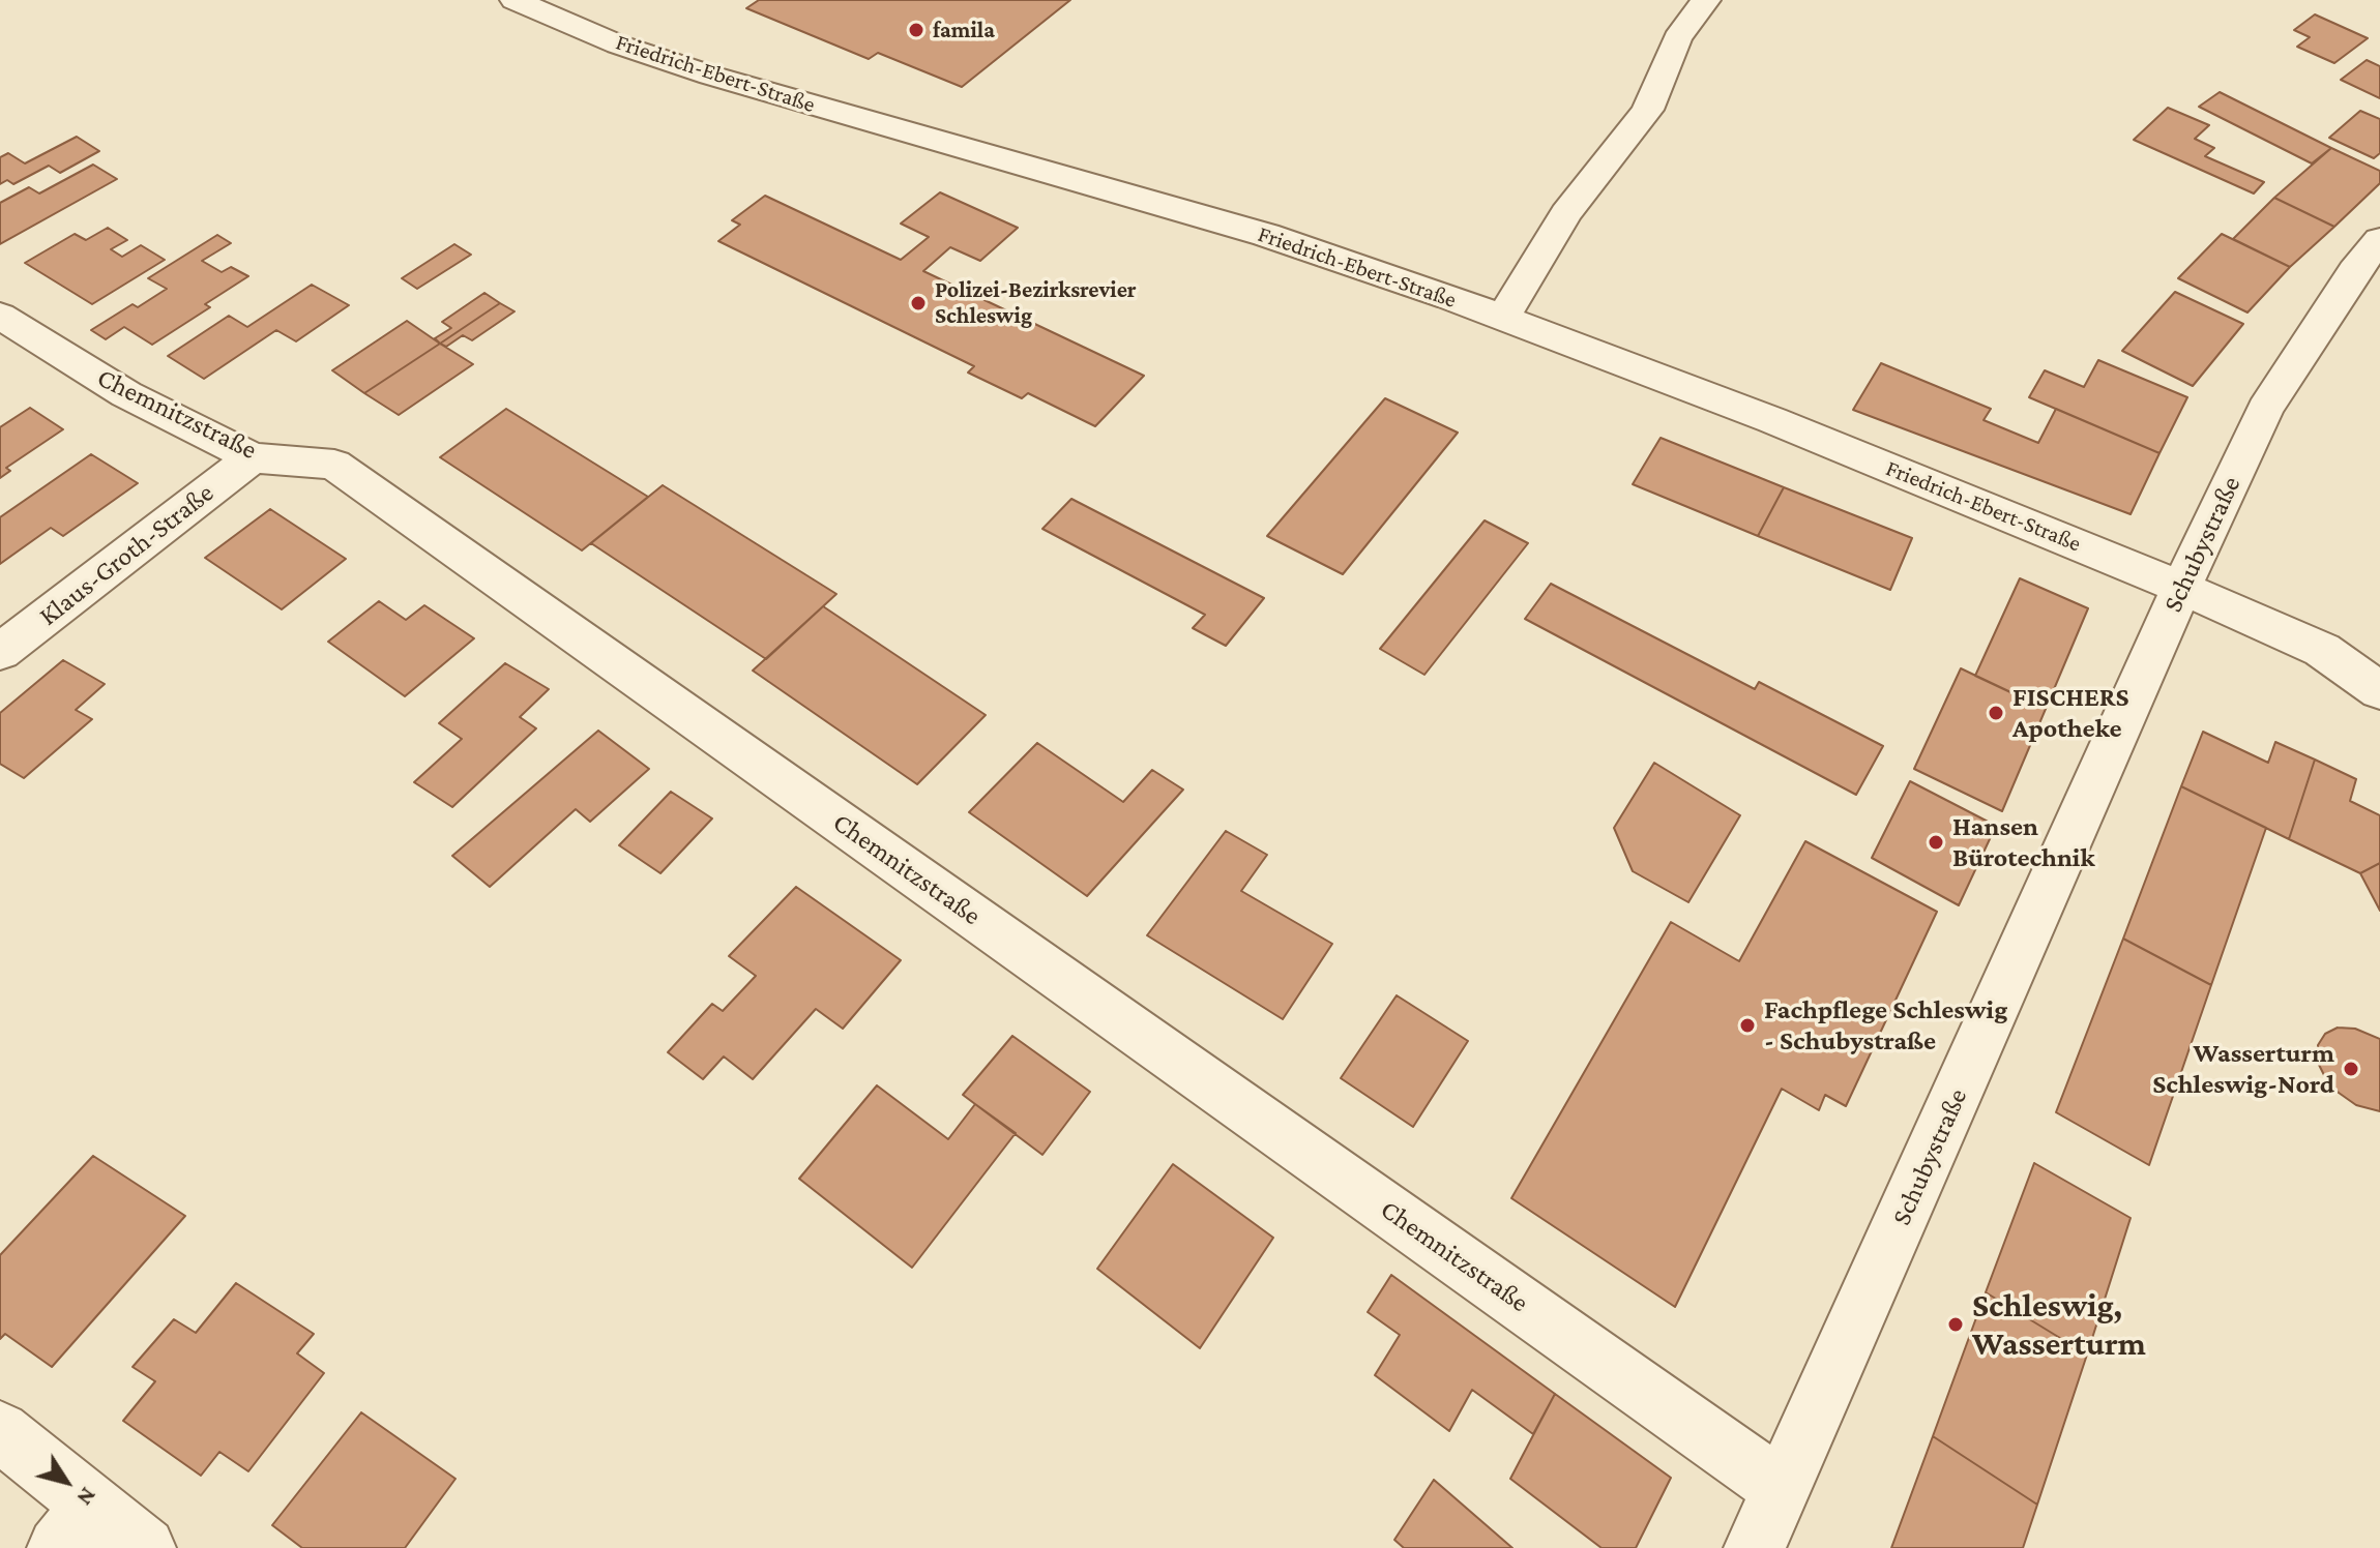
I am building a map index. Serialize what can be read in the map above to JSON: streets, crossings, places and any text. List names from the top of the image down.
{
  "streets": {
    "street": [
      "Friedrich-Ebert-Straße",
      "Chemnitzstraße",
      "Schubystraße",
      "Klaus-Groth-Straße"
    ]
  },
  "crossings": [
    ["Friedrich-Ebert-Straße", "Schubystraße"],
    ["Chemnitzstraße", "Schubystraße"],
    ["Chemnitzstraße", "Klaus-Groth-Straße"]
  ],
  "places": [
    "famila",
    "Polizei-Bezirksrevier Schleswig",
    "FISCHERS Apotheke",
    "Hansen Bürotechnik",
    "Fachpflege Schleswig - Schubystraße",
    "Wasserturm Schleswig-Nord",
    "Schleswig, Wasserturm"
  ],
  "north": "bottom right"
}
